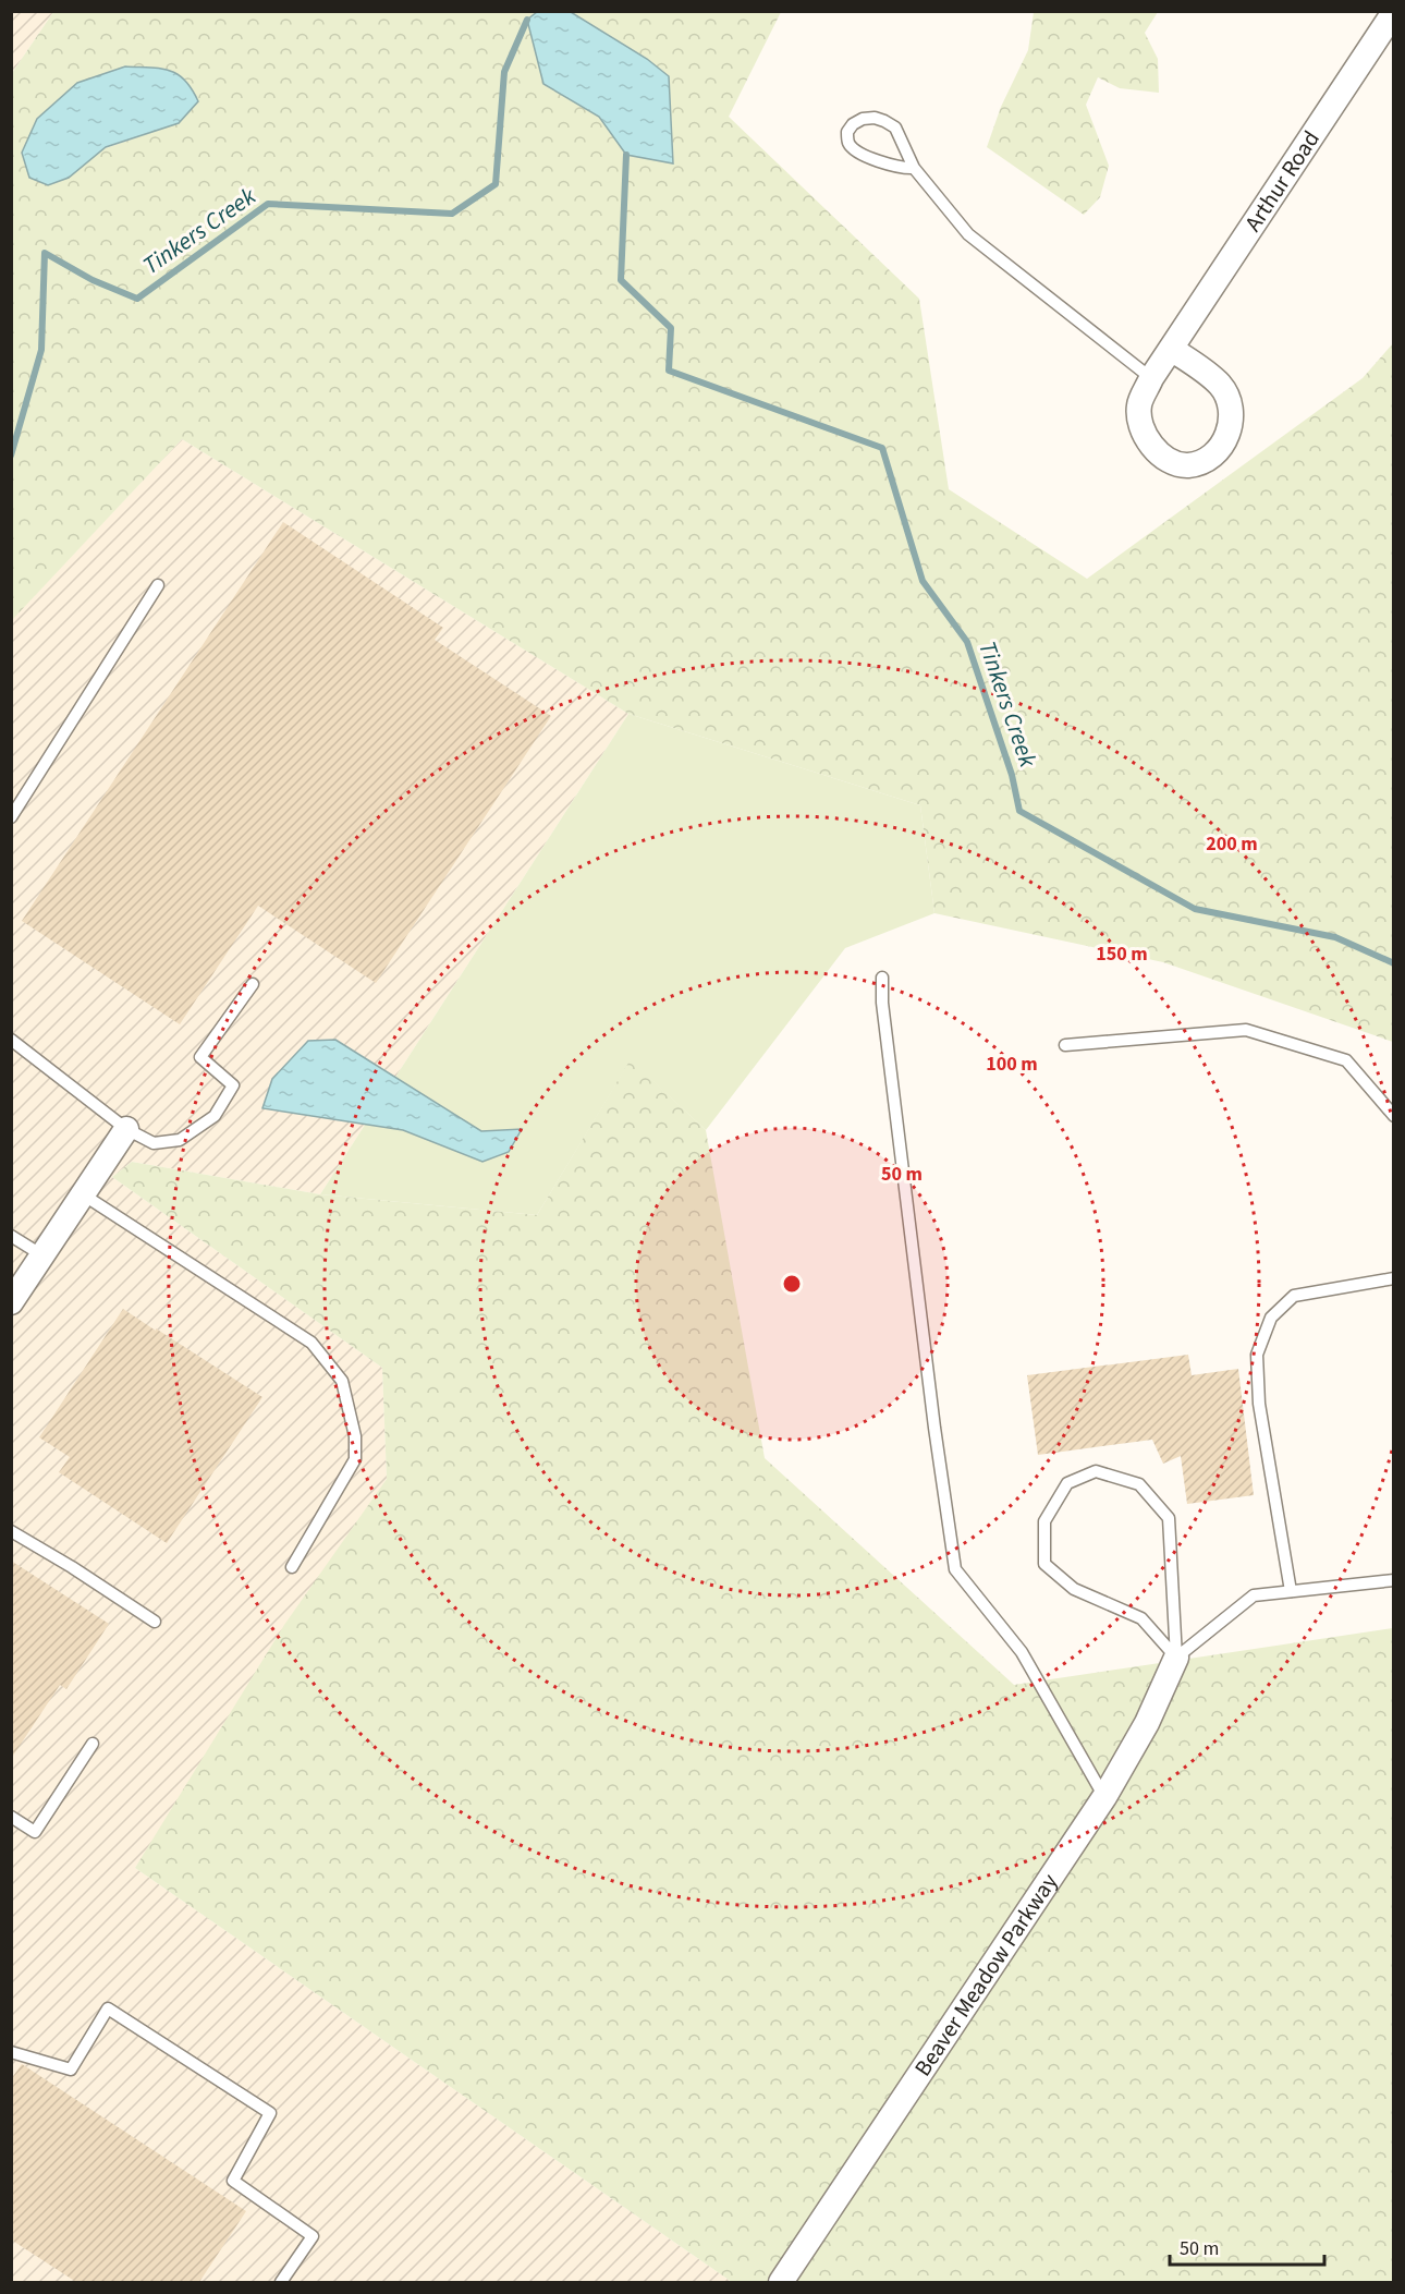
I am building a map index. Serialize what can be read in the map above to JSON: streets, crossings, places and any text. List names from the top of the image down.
{
  "streets": {
    "street": ["Arthur Road", "Beaver Meadow Parkway"]
  },
  "water": ["Tinkers Creek"],
  "scale_bar": "50 m",
  "rings": [
    "200 m",
    "150 m",
    "100 m",
    "50 m"
  ]
}
